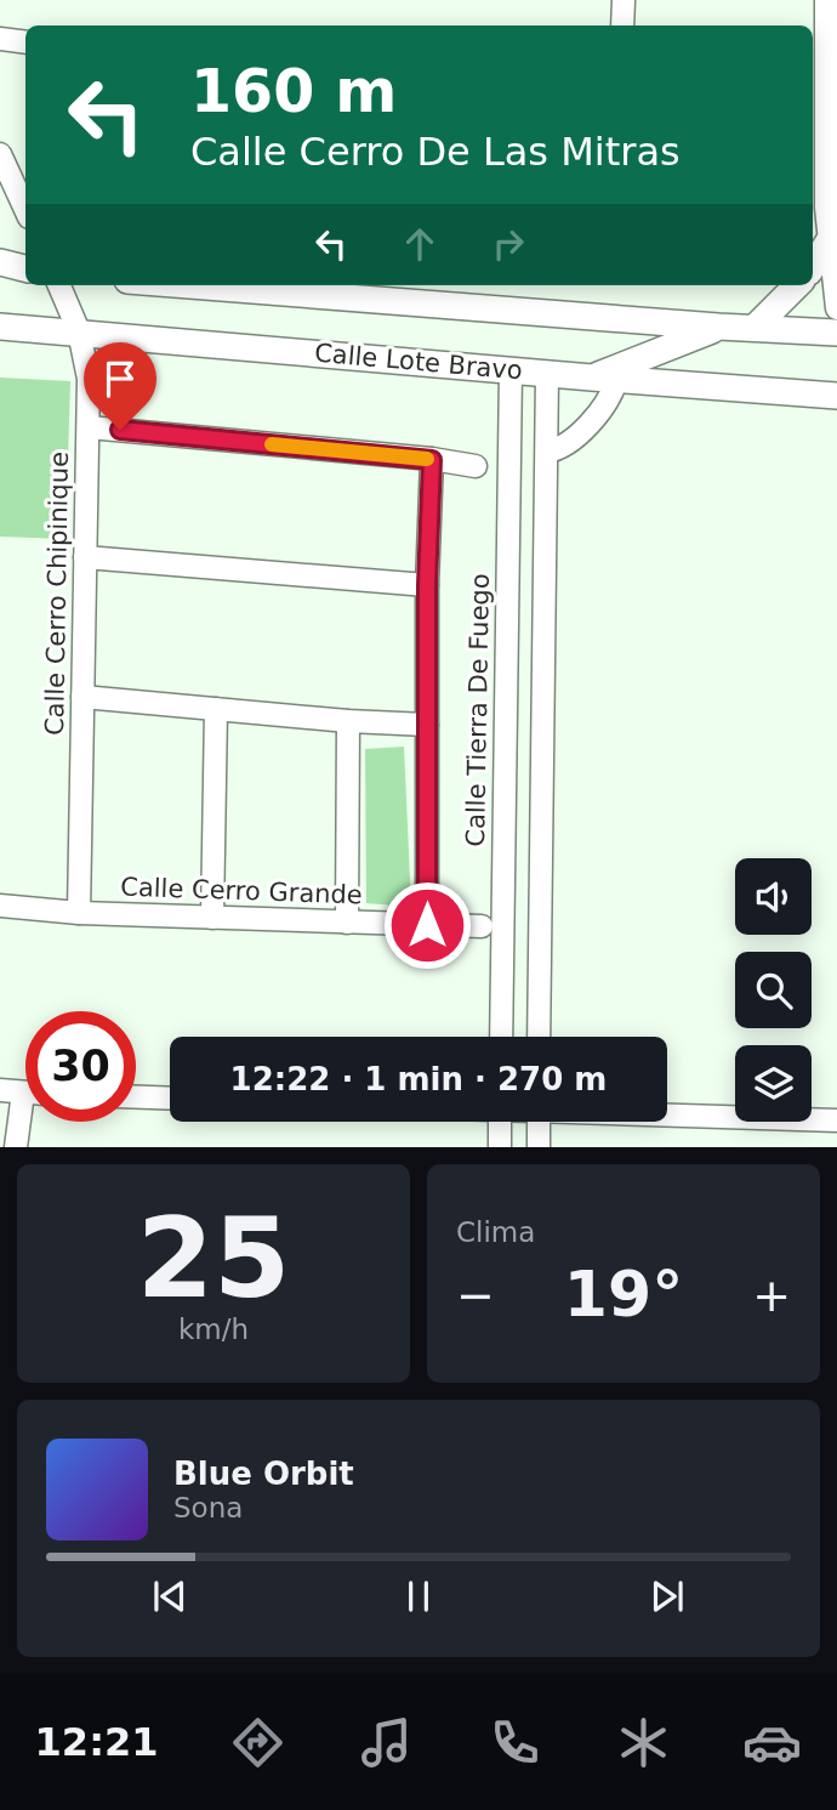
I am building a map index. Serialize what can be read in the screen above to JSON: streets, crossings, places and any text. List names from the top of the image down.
{
  "streets": {
    "main road": ["Calle Lote Bravo"],
    "street": ["Calle Cerro Chipinique", "Calle Tierra De Fuego", "Calle Cerro Grande"]
  },
  "crossings": [
    ["Calle Lote Bravo", "Calle Cerro Chipinique"],
    ["Calle Lote Bravo", "Calle Tierra De Fuego"],
    ["Calle Cerro Chipinique", "Calle Cerro Grande"]
  ],
  "page": {
    "turn": ["160 m", "Calle Cerro De Las Mitras"],
    "limit": "30",
    "trip": "12:22 · 1 min · 270 m",
    "tile": [
      ["25", "km/h"],
      "Clima"
    ],
    "heat": ["−", "19°", "+"],
    "song": ["Blue Orbit", "Sona"],
    "tabs": "12:21"
  }
}
